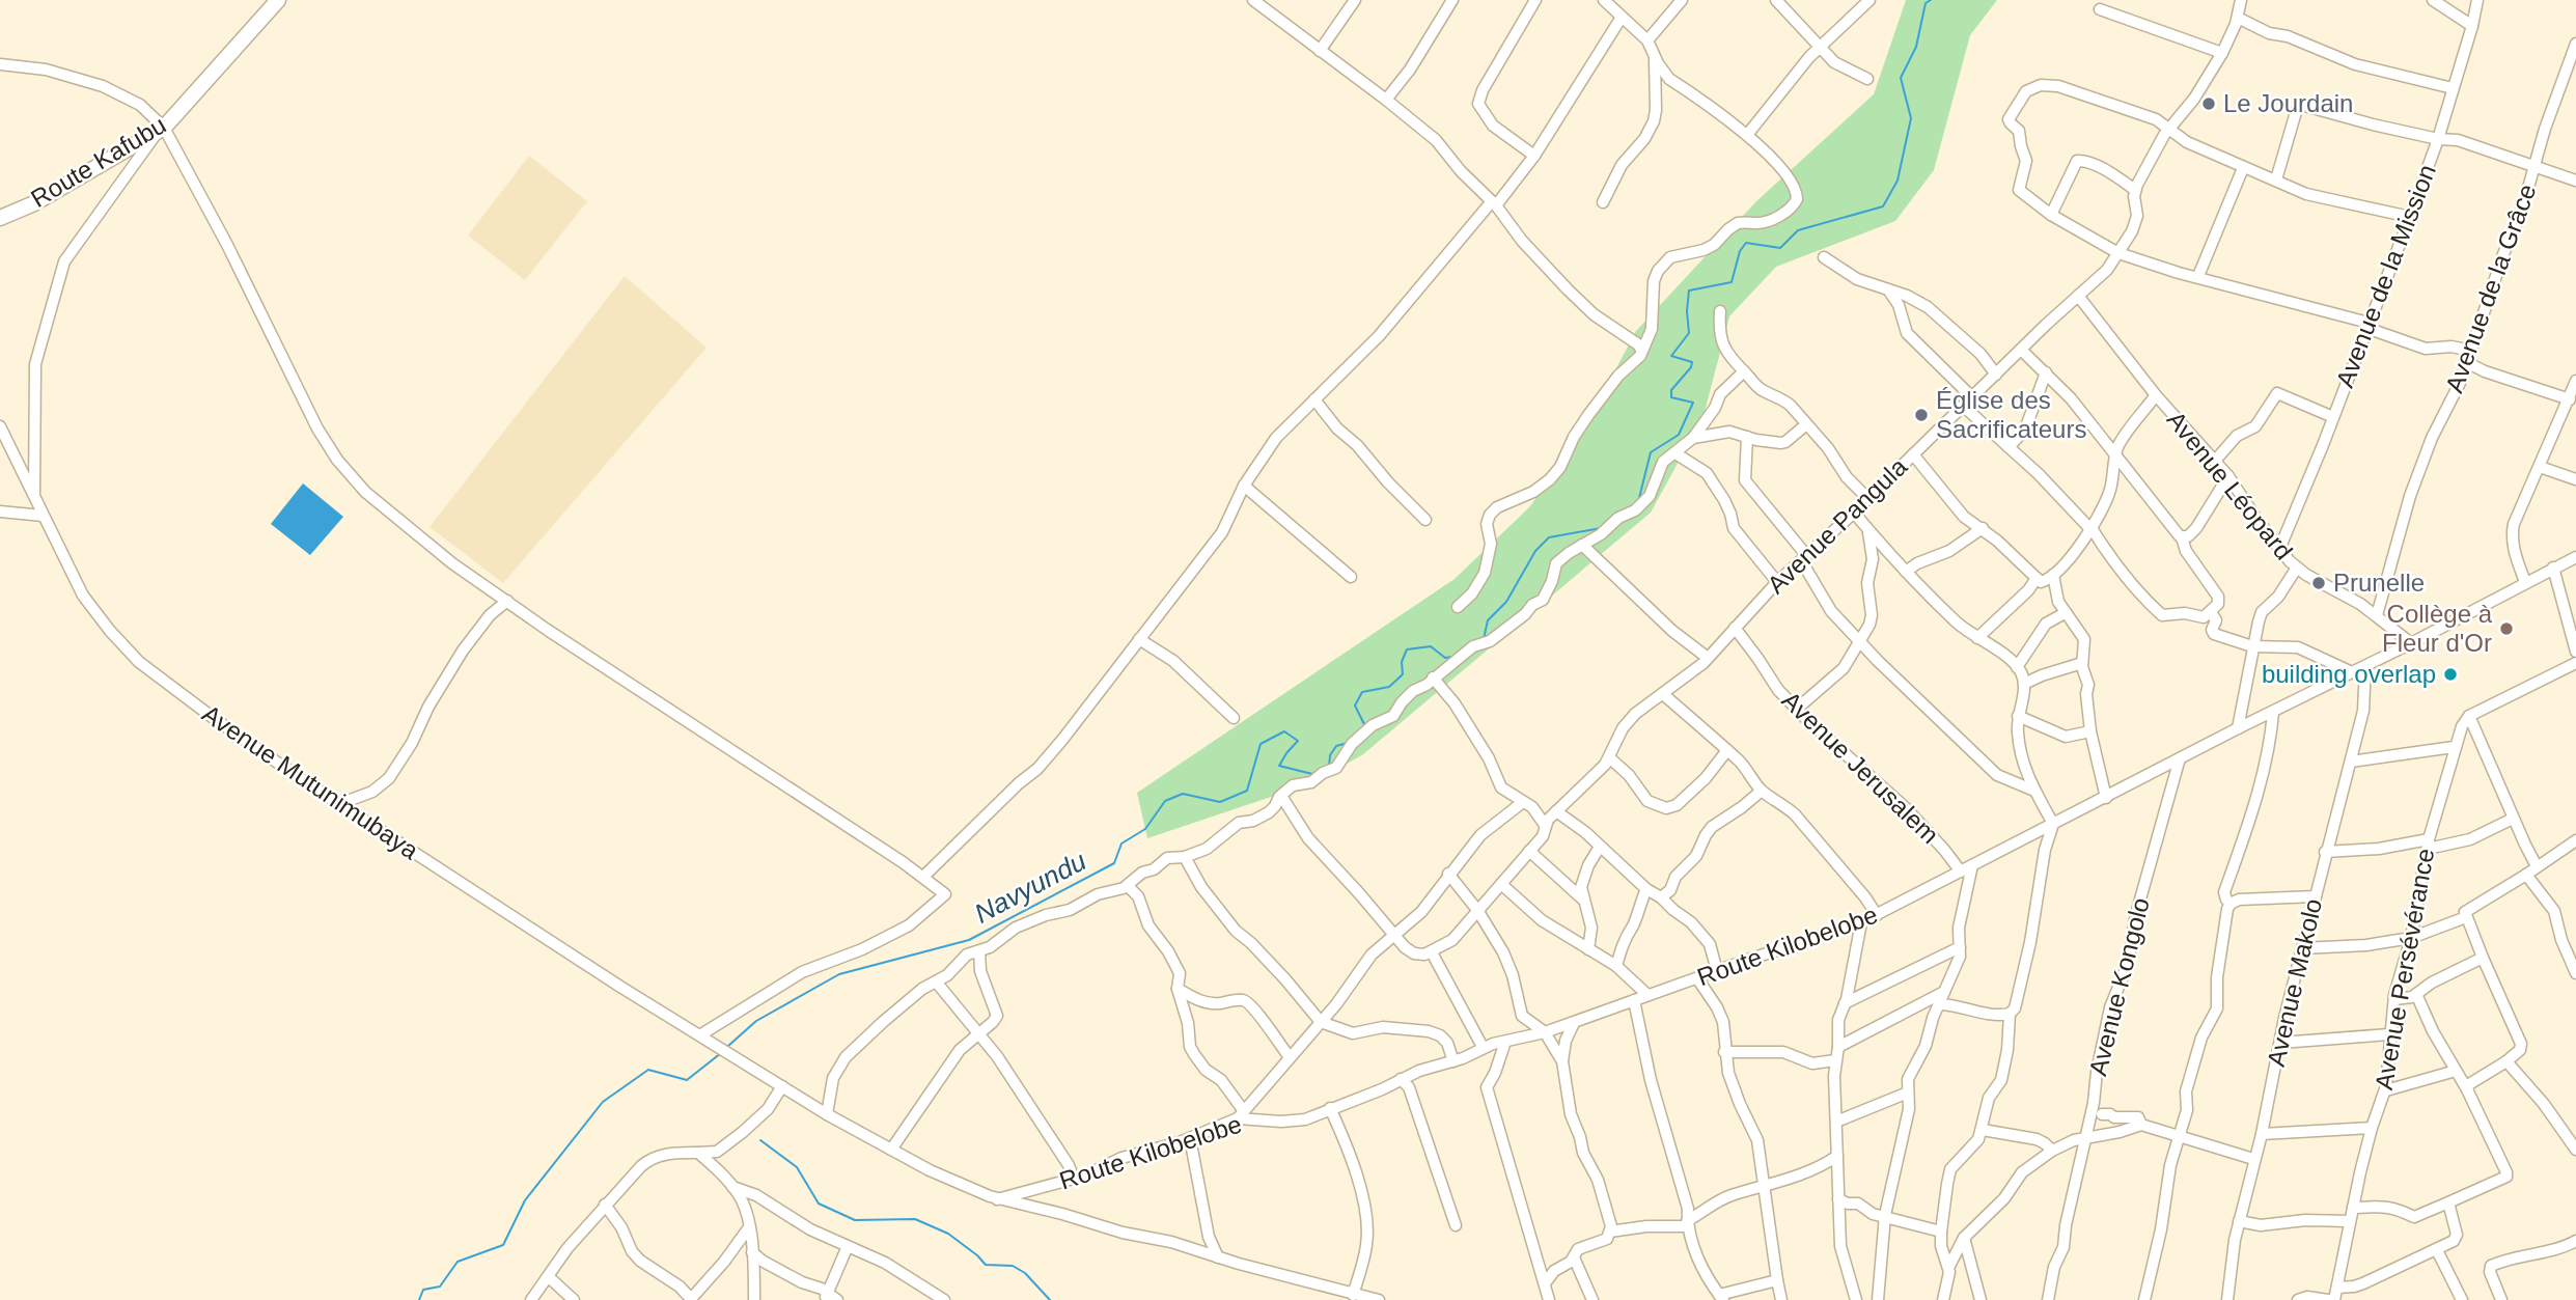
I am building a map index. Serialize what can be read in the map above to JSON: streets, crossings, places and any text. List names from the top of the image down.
{
  "streets": {
    "main road": ["Route Kafubu"],
    "street": [
      "Avenue de la Mission",
      "Avenue de la Grâce",
      "Avenue Léopard",
      "Avenue Pangula",
      "Avenue Jerusalem",
      "Avenue Mutunimubaya",
      "Route Kilobelobe",
      "Avenue Persévérance",
      "Avenue Makolo",
      "Avenue Kongolo"
    ]
  },
  "crossings": [
    ["Avenue de la Mission", "Avenue Léopard"],
    ["Avenue de la Grâce", "Avenue Léopard"],
    ["Avenue Léopard", "Avenue Pangula"],
    ["Avenue Léopard", "Route Kilobelobe"],
    ["Avenue Pangula", "Avenue Jerusalem"],
    ["Avenue Jerusalem", "Route Kilobelobe"],
    ["Avenue Mutunimubaya", "Route Kilobelobe"],
    ["Route Kilobelobe", "Avenue Makolo"],
    ["Route Kilobelobe", "Avenue Kongolo"]
  ],
  "water": ["Navyundu"],
  "places": [
    "Le Jourdain",
    "Église des Sacrificateurs",
    "Prunelle",
    "Collège à Fleur d'Or",
    "building overlap"
  ]
}
